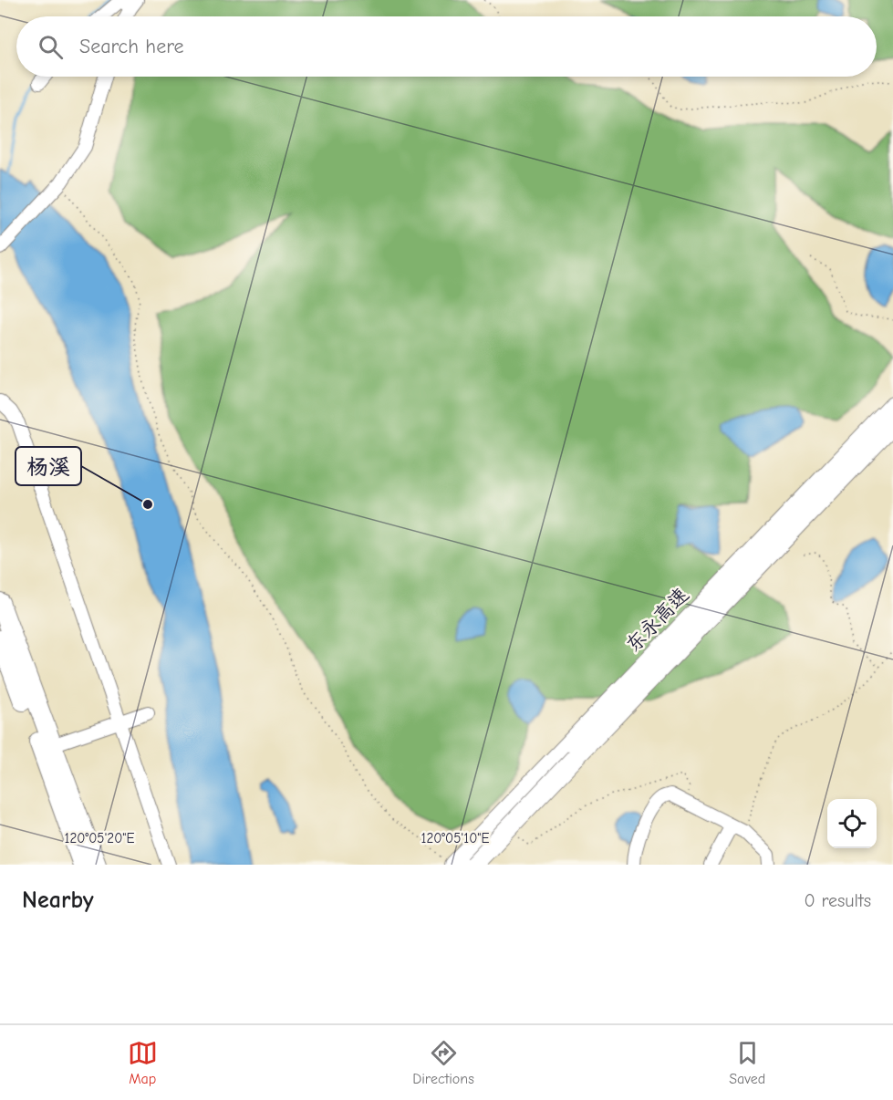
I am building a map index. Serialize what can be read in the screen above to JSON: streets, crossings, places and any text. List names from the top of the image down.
{
  "streets": {
    "highway": ["东永高速"]
  },
  "places": ["杨溪"],
  "page": {
    "search": "Search here",
    "heading": ["Nearby", "0 results"],
    "nav": ["Map", "Directions", "Saved"]
  },
  "coordinates": ["120°05'20\"E", "120°05'10\"E"]
}
